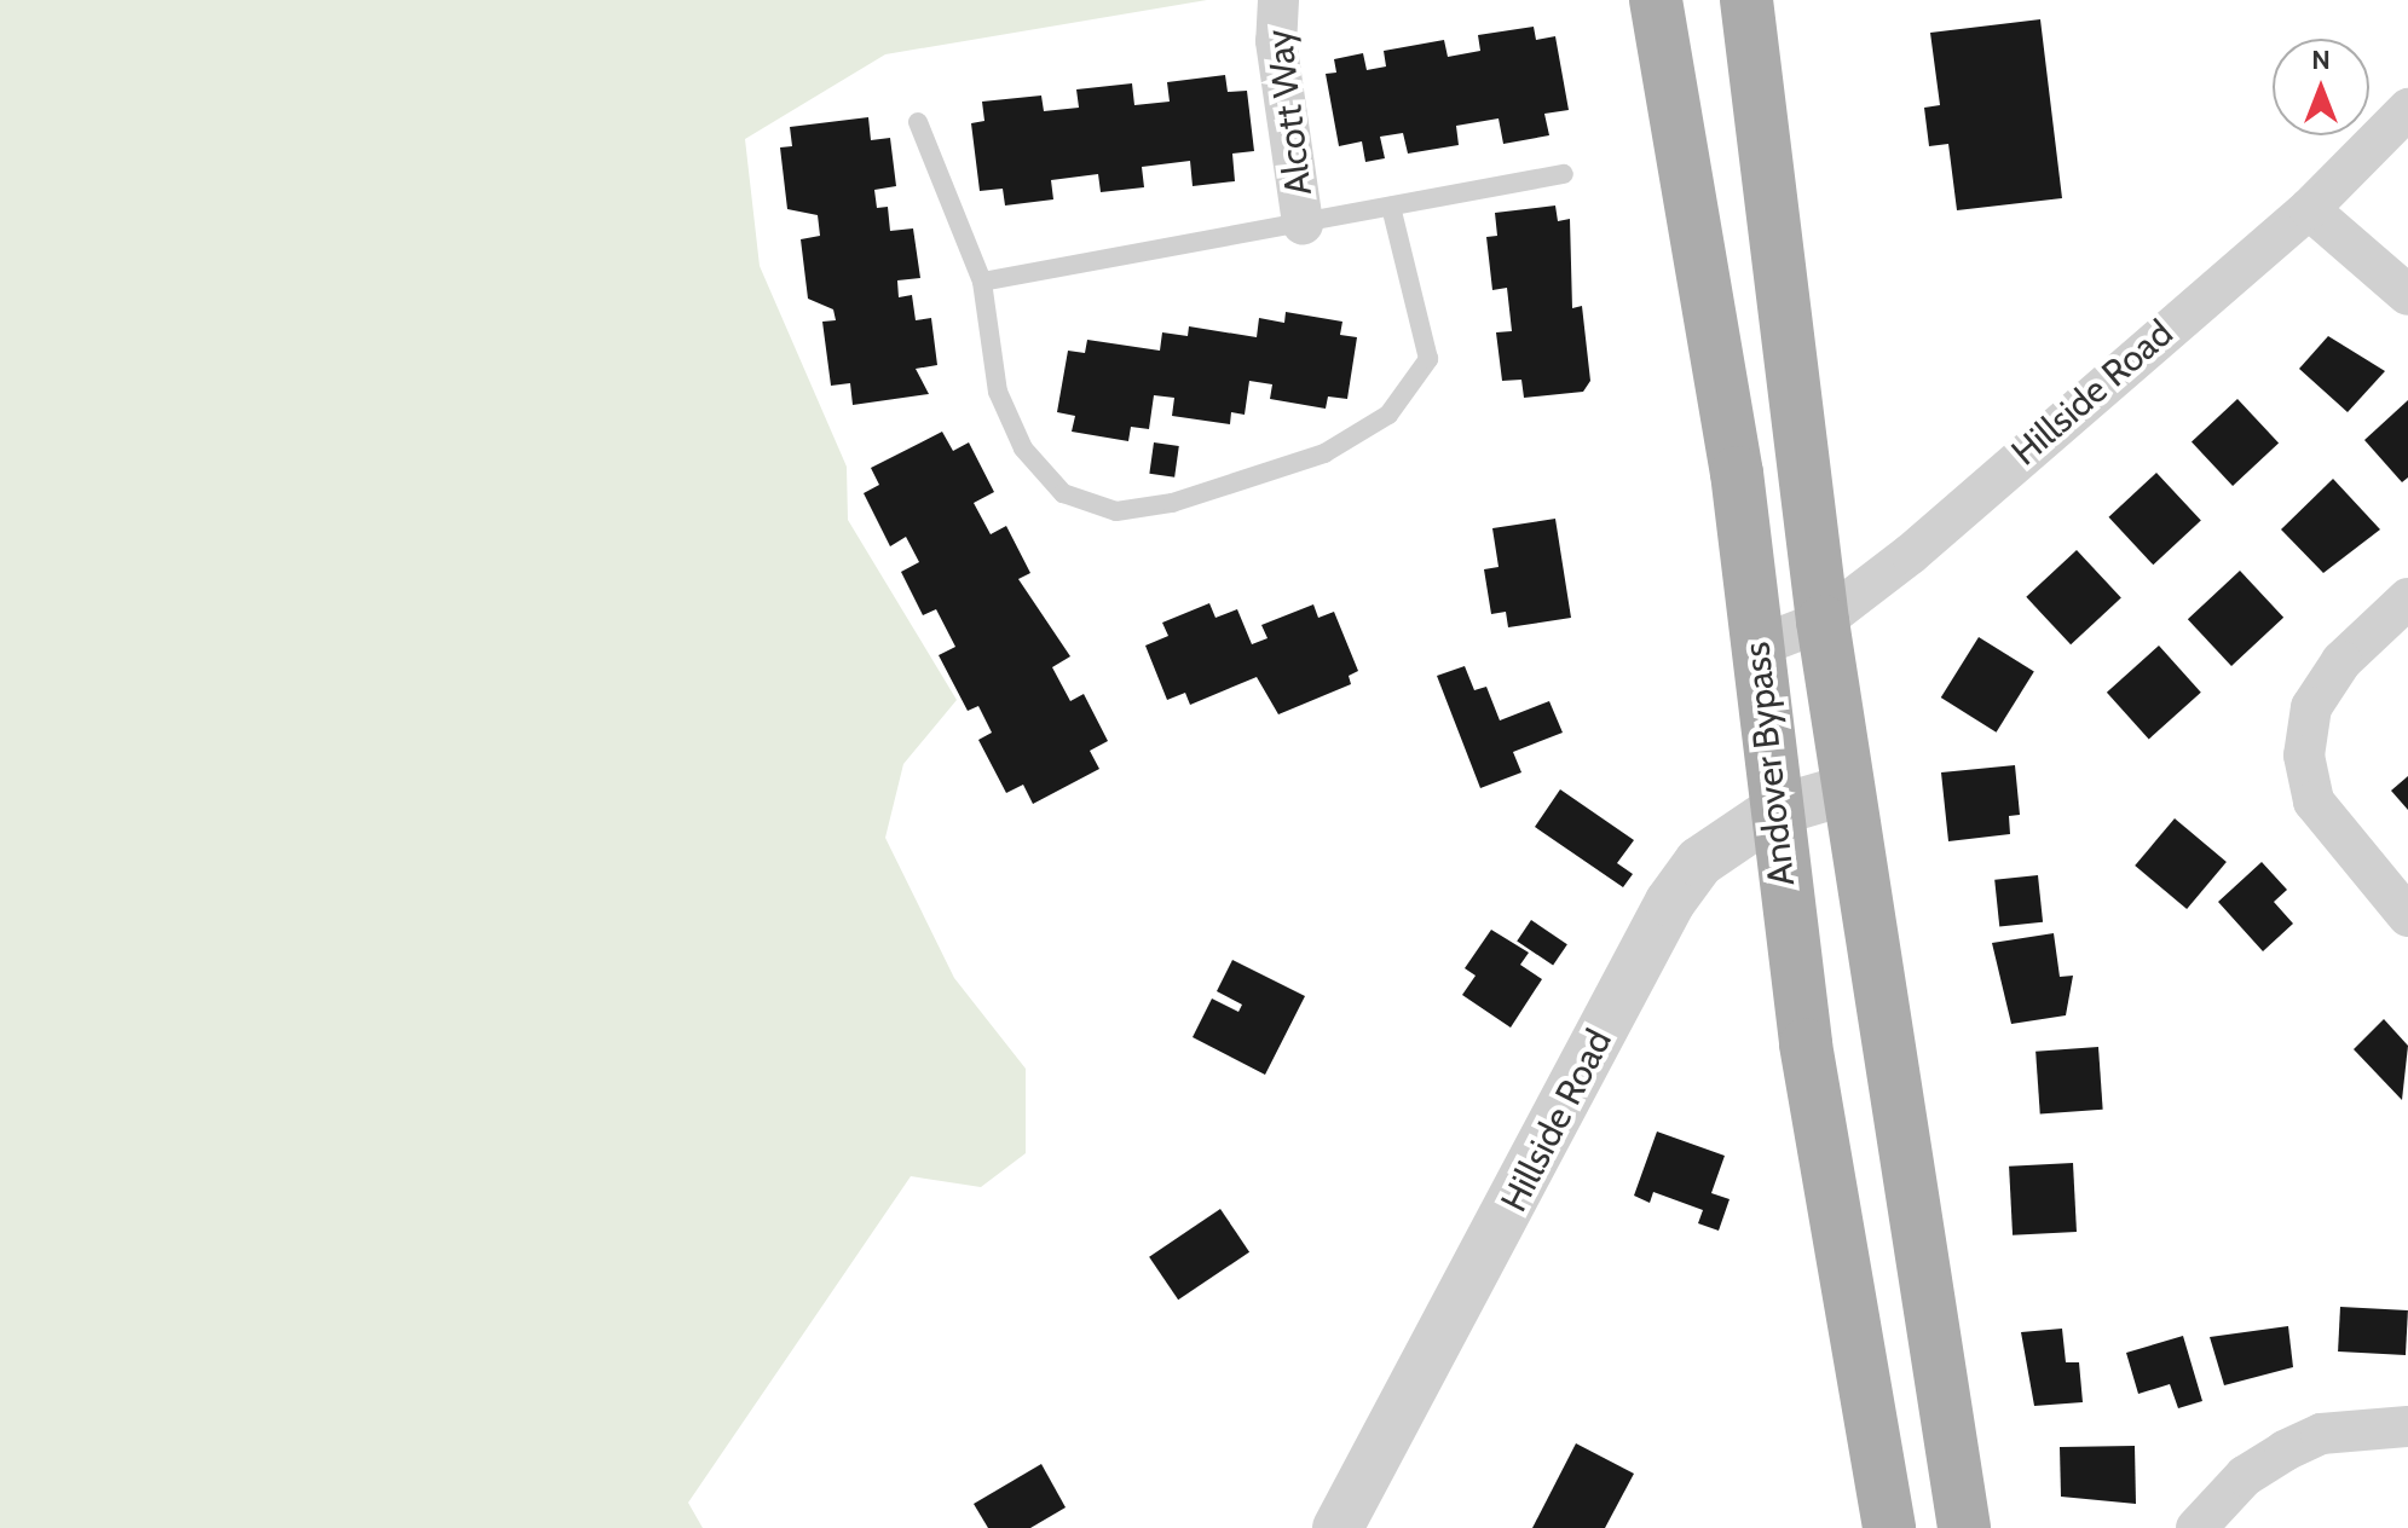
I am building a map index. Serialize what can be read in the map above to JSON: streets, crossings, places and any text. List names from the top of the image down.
{
  "streets": {
    "main road": ["Andover Bypass"],
    "street": ["Alcott Way", "Hillside Road"]
  },
  "crossings": [
    ["Hillside Road", "Andover Bypass"]
  ],
  "north": "top"
}
